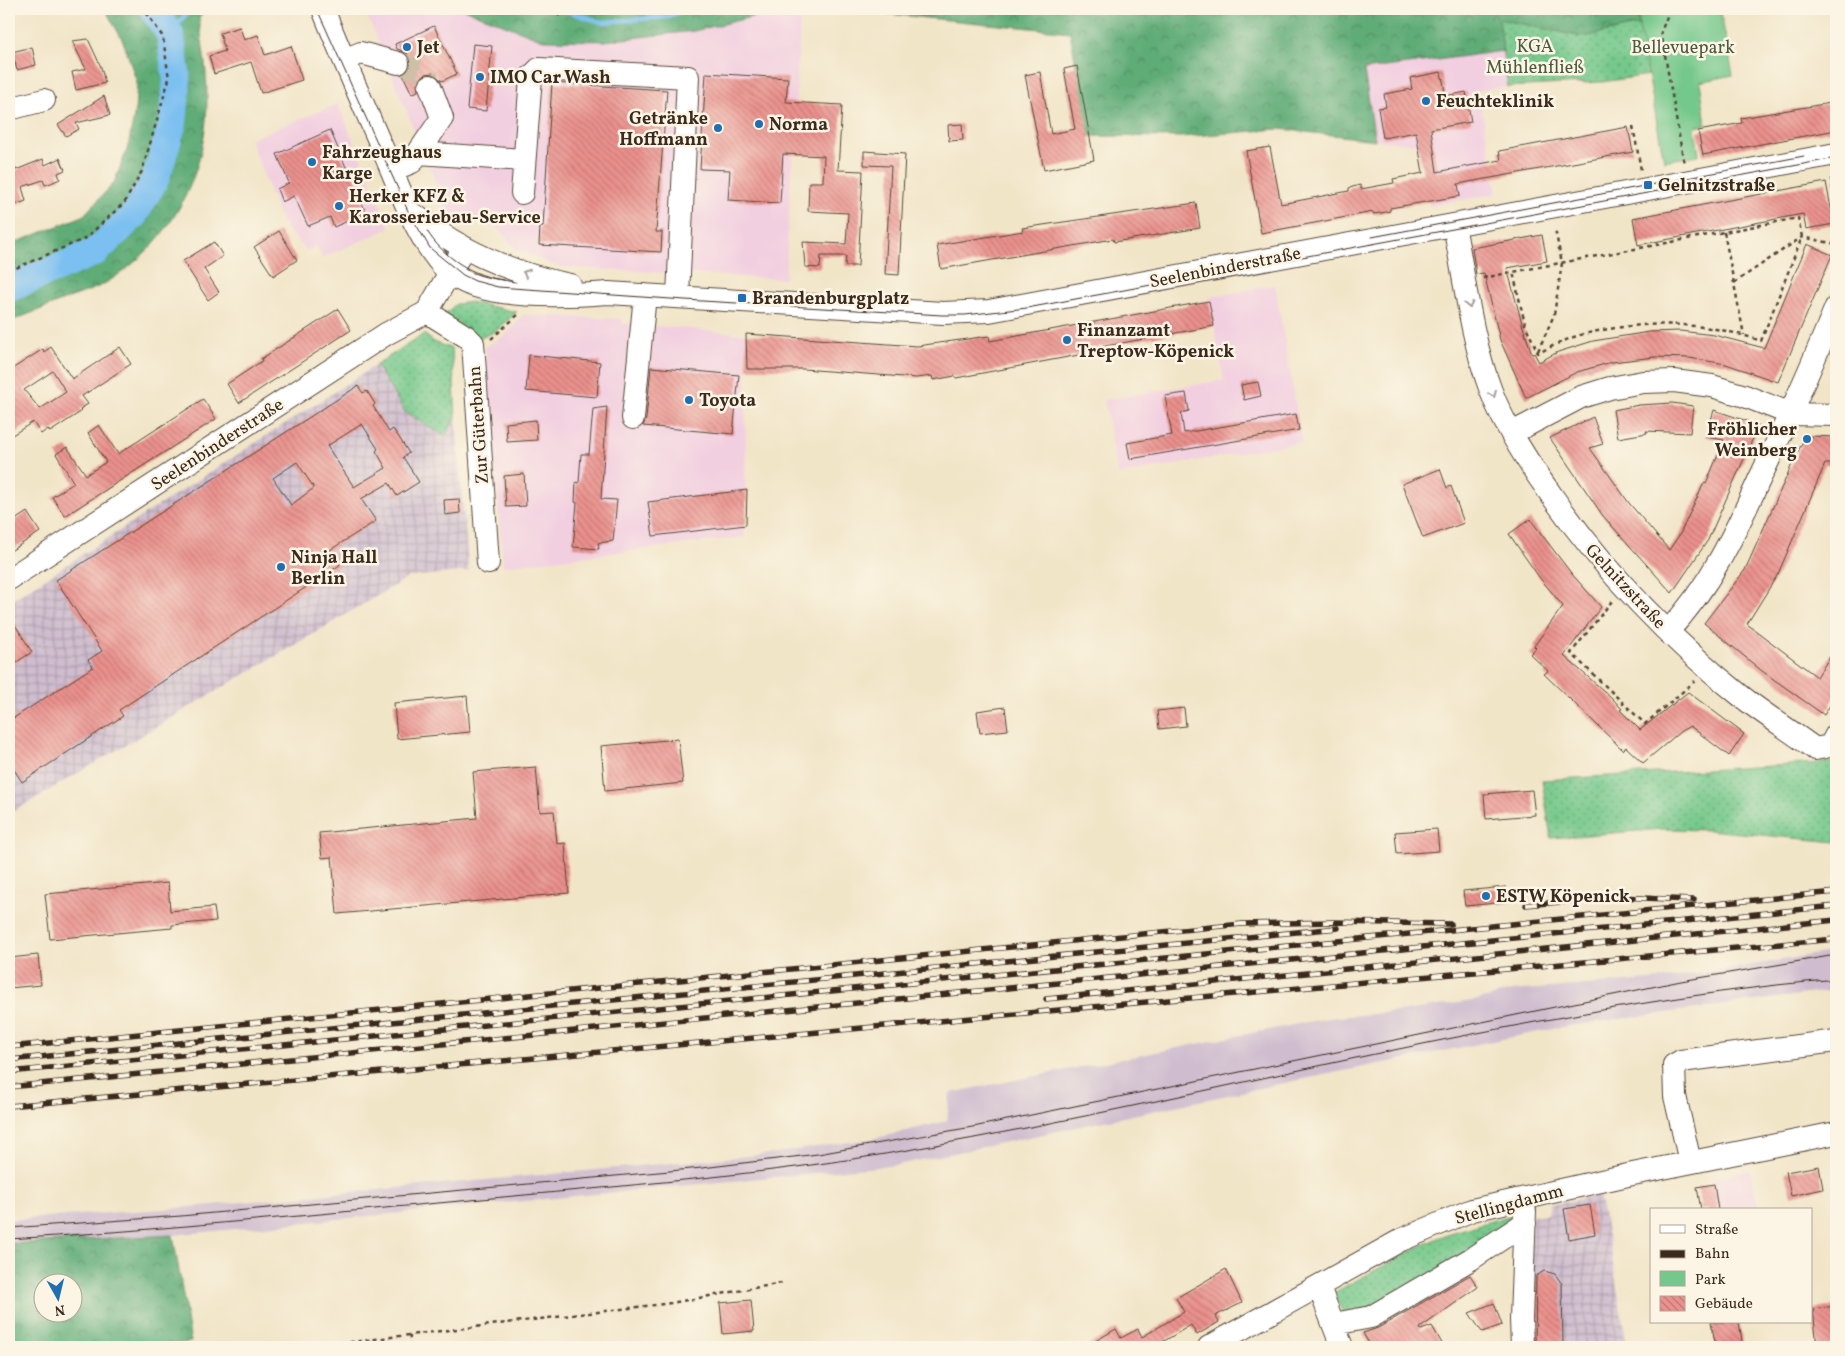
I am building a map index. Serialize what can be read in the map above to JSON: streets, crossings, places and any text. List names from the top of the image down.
{
  "streets": {
    "street": [
      "Seelenbinderstraße",
      "Zur Güterbahn",
      "Gelnitzstraße",
      "Stellingdamm"
    ]
  },
  "crossings": [
    ["Seelenbinderstraße", "Zur Güterbahn"],
    ["Seelenbinderstraße", "Gelnitzstraße"]
  ],
  "parks": ["KGA Mühlenfließ", "Bellevuepark"],
  "places": {
    "other": [
      "Jet",
      "IMO Car Wash",
      "Feuchteklinik",
      "Norma",
      "Getränke Hoffmann",
      "Fahrzeughaus Karge",
      "Herker KFZ & Karosseriebau-Service",
      "Finanzamt Treptow-Köpenick",
      "Toyota",
      "Fröhlicher Weinberg",
      "Ninja Hall Berlin",
      "ESTW Köpenick"
    ],
    "transit": ["Gelnitzstraße", "Brandenburgplatz"]
  },
  "legend": [
    "Straße",
    "Bahn",
    "Park",
    "Gebäude"
  ],
  "north": "bottom"
}
